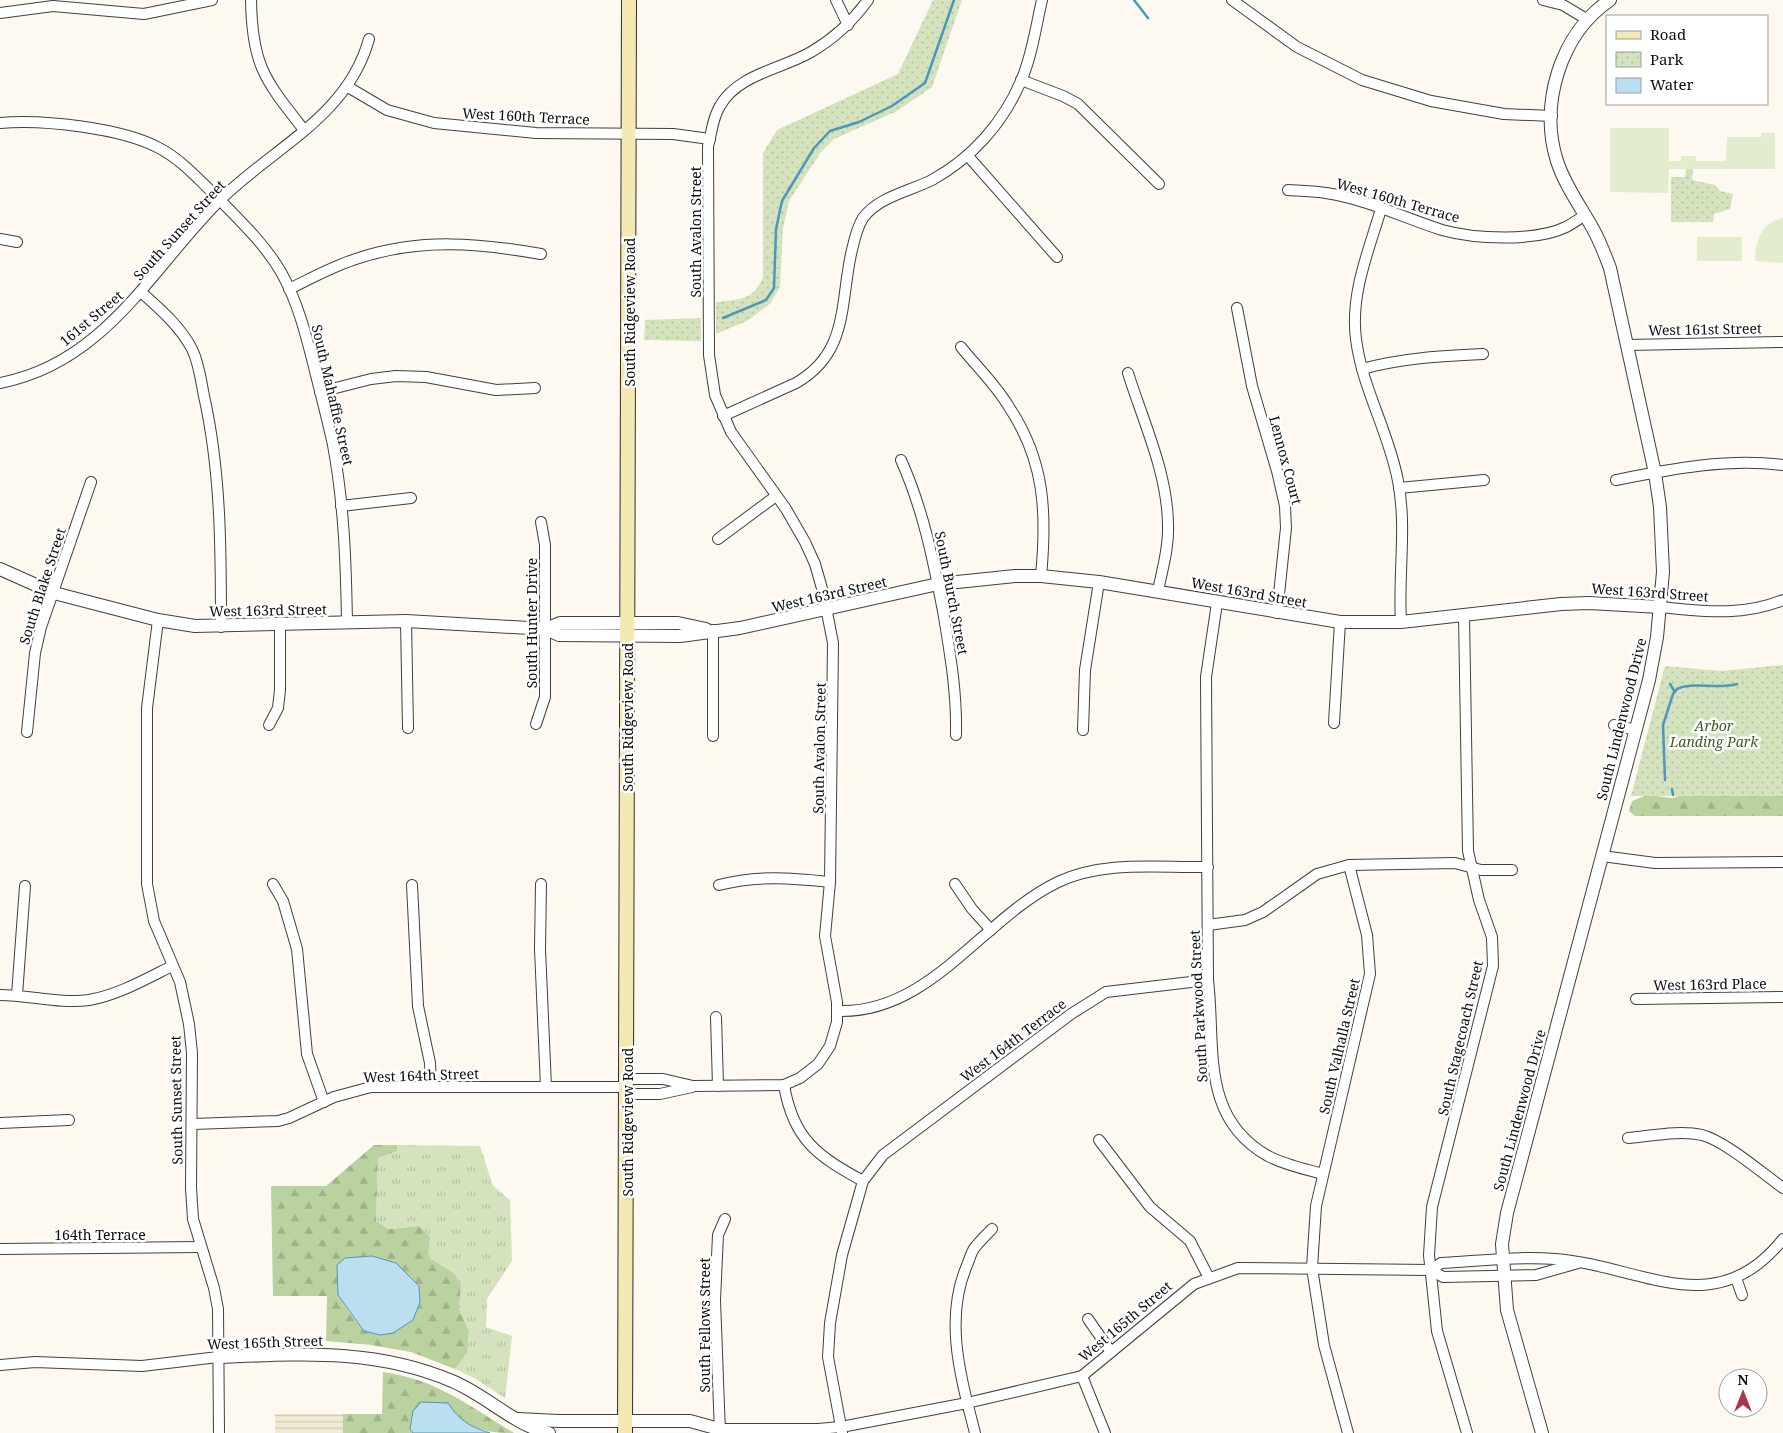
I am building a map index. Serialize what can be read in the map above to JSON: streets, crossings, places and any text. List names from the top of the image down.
{
  "streets": {
    "main road": ["South Ridgeview Road"],
    "street": [
      "West 160th Terrace",
      "South Sunset Street",
      "South Avalon Street",
      "161st Street",
      "West 161st Street",
      "South Mahaffie Street",
      "Lennox Court",
      "South Blake Street",
      "West 163rd Street",
      "South Burch Street",
      "South Hunter Drive",
      "South Lindenwood Drive",
      "West 163rd Place",
      "South Parkwood Street",
      "South Stagecoach Street",
      "West 164th Terrace",
      "South Valhalla Street",
      "West 164th Street",
      "164th Terrace",
      "West 165th Street",
      "South Fellows Street"
    ]
  },
  "crossings": [
    ["West 160th Terrace", "South Sunset Street"],
    ["West 160th Terrace", "South Avalon Street"],
    ["West 160th Terrace", "South Ridgeview Road"],
    ["West 160th Terrace", "South Lindenwood Drive"],
    ["South Sunset Street", "161st Street"],
    ["South Sunset Street", "South Mahaffie Street"],
    ["South Sunset Street", "West 163rd Street"],
    ["South Sunset Street", "West 164th Street"],
    ["South Sunset Street", "164th Terrace"],
    ["South Sunset Street", "West 165th Street"],
    ["South Avalon Street", "West 163rd Street"],
    ["South Avalon Street", "West 164th Street"],
    ["South Ridgeview Road", "West 163rd Street"],
    ["South Ridgeview Road", "West 164th Street"],
    ["South Ridgeview Road", "West 165th Street"],
    ["West 161st Street", "South Lindenwood Drive"],
    ["South Mahaffie Street", "West 163rd Street"],
    ["Lennox Court", "West 163rd Street"],
    ["South Blake Street", "West 163rd Street"],
    ["West 163rd Street", "South Burch Street"],
    ["West 163rd Street", "South Hunter Drive"],
    ["West 163rd Street", "South Lindenwood Drive"],
    ["West 163rd Street", "South Parkwood Street"],
    ["West 163rd Street", "South Stagecoach Street"],
    ["South Lindenwood Drive", "West 165th Street"],
    ["South Parkwood Street", "West 164th Terrace"],
    ["South Parkwood Street", "South Valhalla Street"],
    ["South Stagecoach Street", "West 165th Street"],
    ["West 165th Street", "South Fellows Street"]
  ],
  "parks": ["Arbor Landing Park"],
  "legend": ["Road", "Park", "Water"],
  "north": "top"
}
